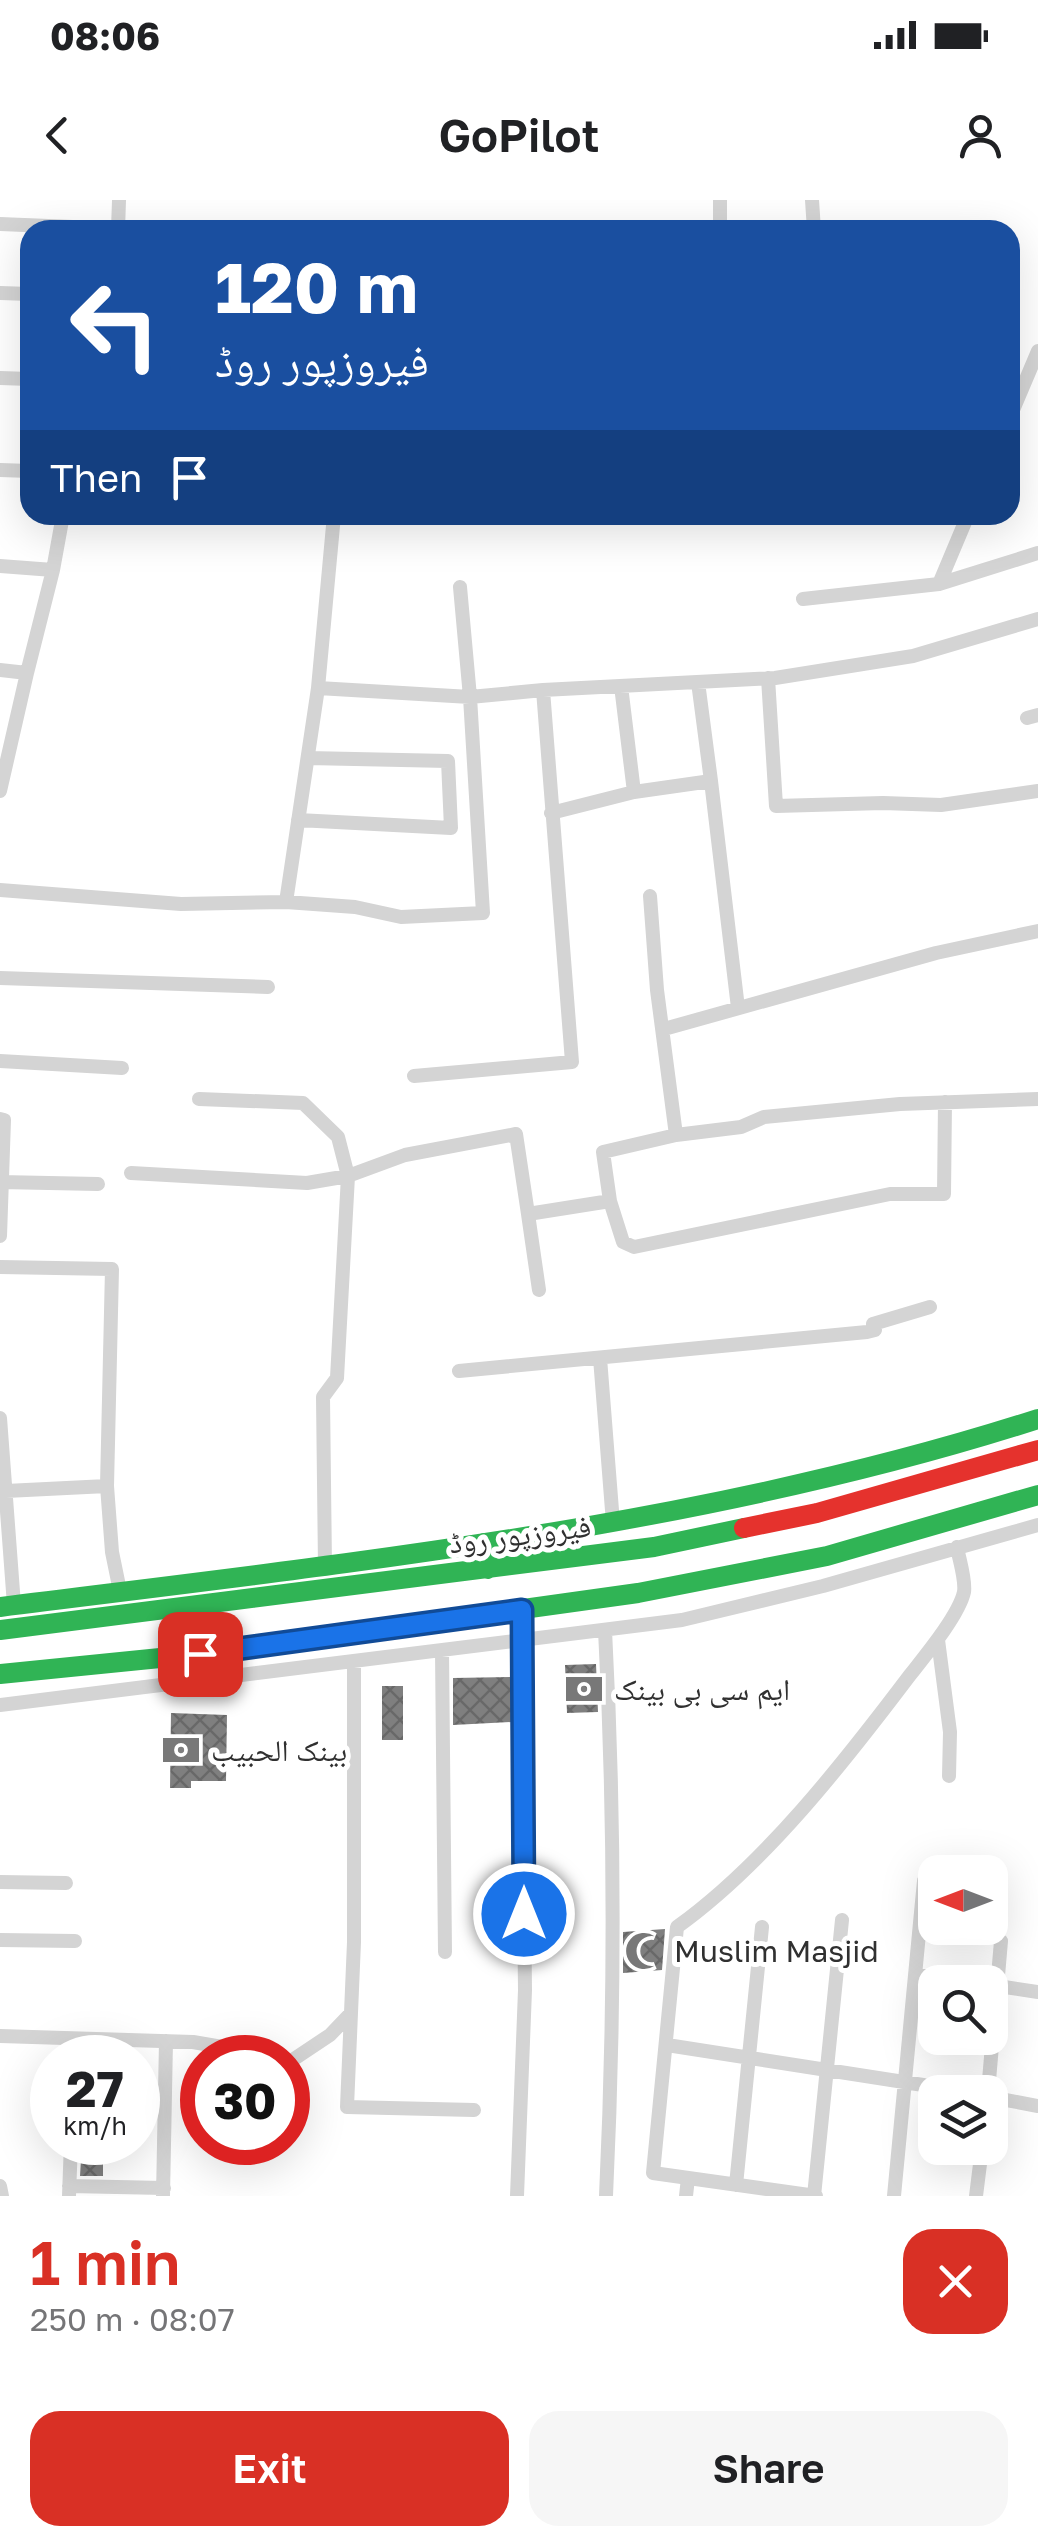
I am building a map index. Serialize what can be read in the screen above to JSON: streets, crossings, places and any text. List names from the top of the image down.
{
  "streets": {
    "main road": ["فیروزپور روڈ"]
  },
  "places": {
    "bank": ["ایم سی بی بینک", "بينک الحبيب"],
    "mosque": ["Muslim Masjid"]
  },
  "north": "left",
  "page": {
    "status": "08:06",
    "header": "GoPilot",
    "turn": ["120 m", "فیروزپور روڈ"],
    "then": "Then",
    "speed": "27 km/h",
    "limit": "30",
    "heading": ["1 min", "250 m · 08:07"],
    "buttons": ["Exit", "Share"]
  }
}
